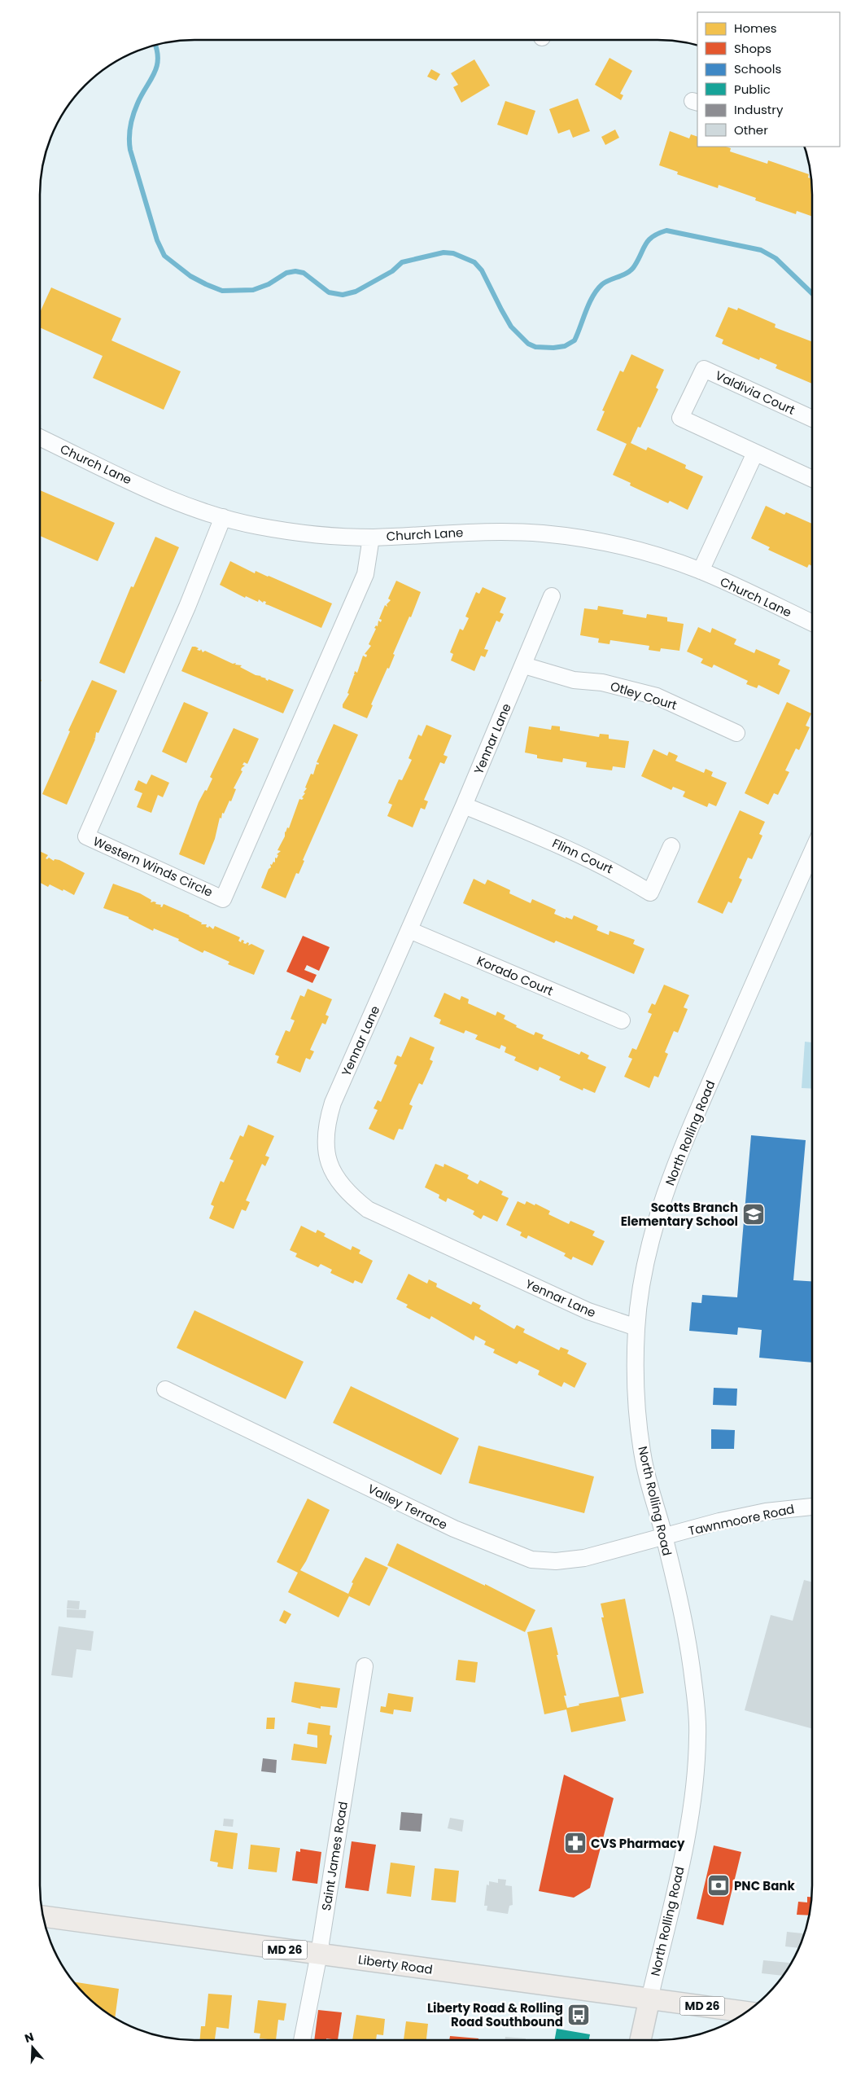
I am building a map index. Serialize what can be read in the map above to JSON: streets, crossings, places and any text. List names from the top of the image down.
{
  "streets": {
    "main road": ["North Rolling Road", "MD 26", "Liberty Road"],
    "street": [
      "Valdivia Court",
      "Church Lane",
      "Otley Court",
      "Yennar Lane",
      "Flinn Court",
      "Western Winds Circle",
      "Korado Court",
      "Valley Terrace",
      "Tawnmoore Road",
      "Saint James Road"
    ]
  },
  "crossings": [
    ["Church Lane", "Western Winds Circle"],
    ["Otley Court", "Yennar Lane"],
    ["Yennar Lane", "Flinn Court"],
    ["Yennar Lane", "Korado Court"],
    ["Yennar Lane", "North Rolling Road"],
    ["North Rolling Road", "Valley Terrace"],
    ["North Rolling Road", "Tawnmoore Road"],
    ["North Rolling Road", "Liberty Road"],
    ["Valley Terrace", "Tawnmoore Road"],
    ["Saint James Road", "Liberty Road"]
  ],
  "places": {
    "school or university": ["Scotts Branch Elementary School"],
    "pharmacy": ["CVS Pharmacy"],
    "bank": ["PNC Bank"],
    "bus stop": ["Liberty Road & Rolling Road Southbound"]
  },
  "legend": [
    "Homes",
    "Shops",
    "Schools",
    "Public",
    "Industry",
    "Other"
  ],
  "north": "top"
}
